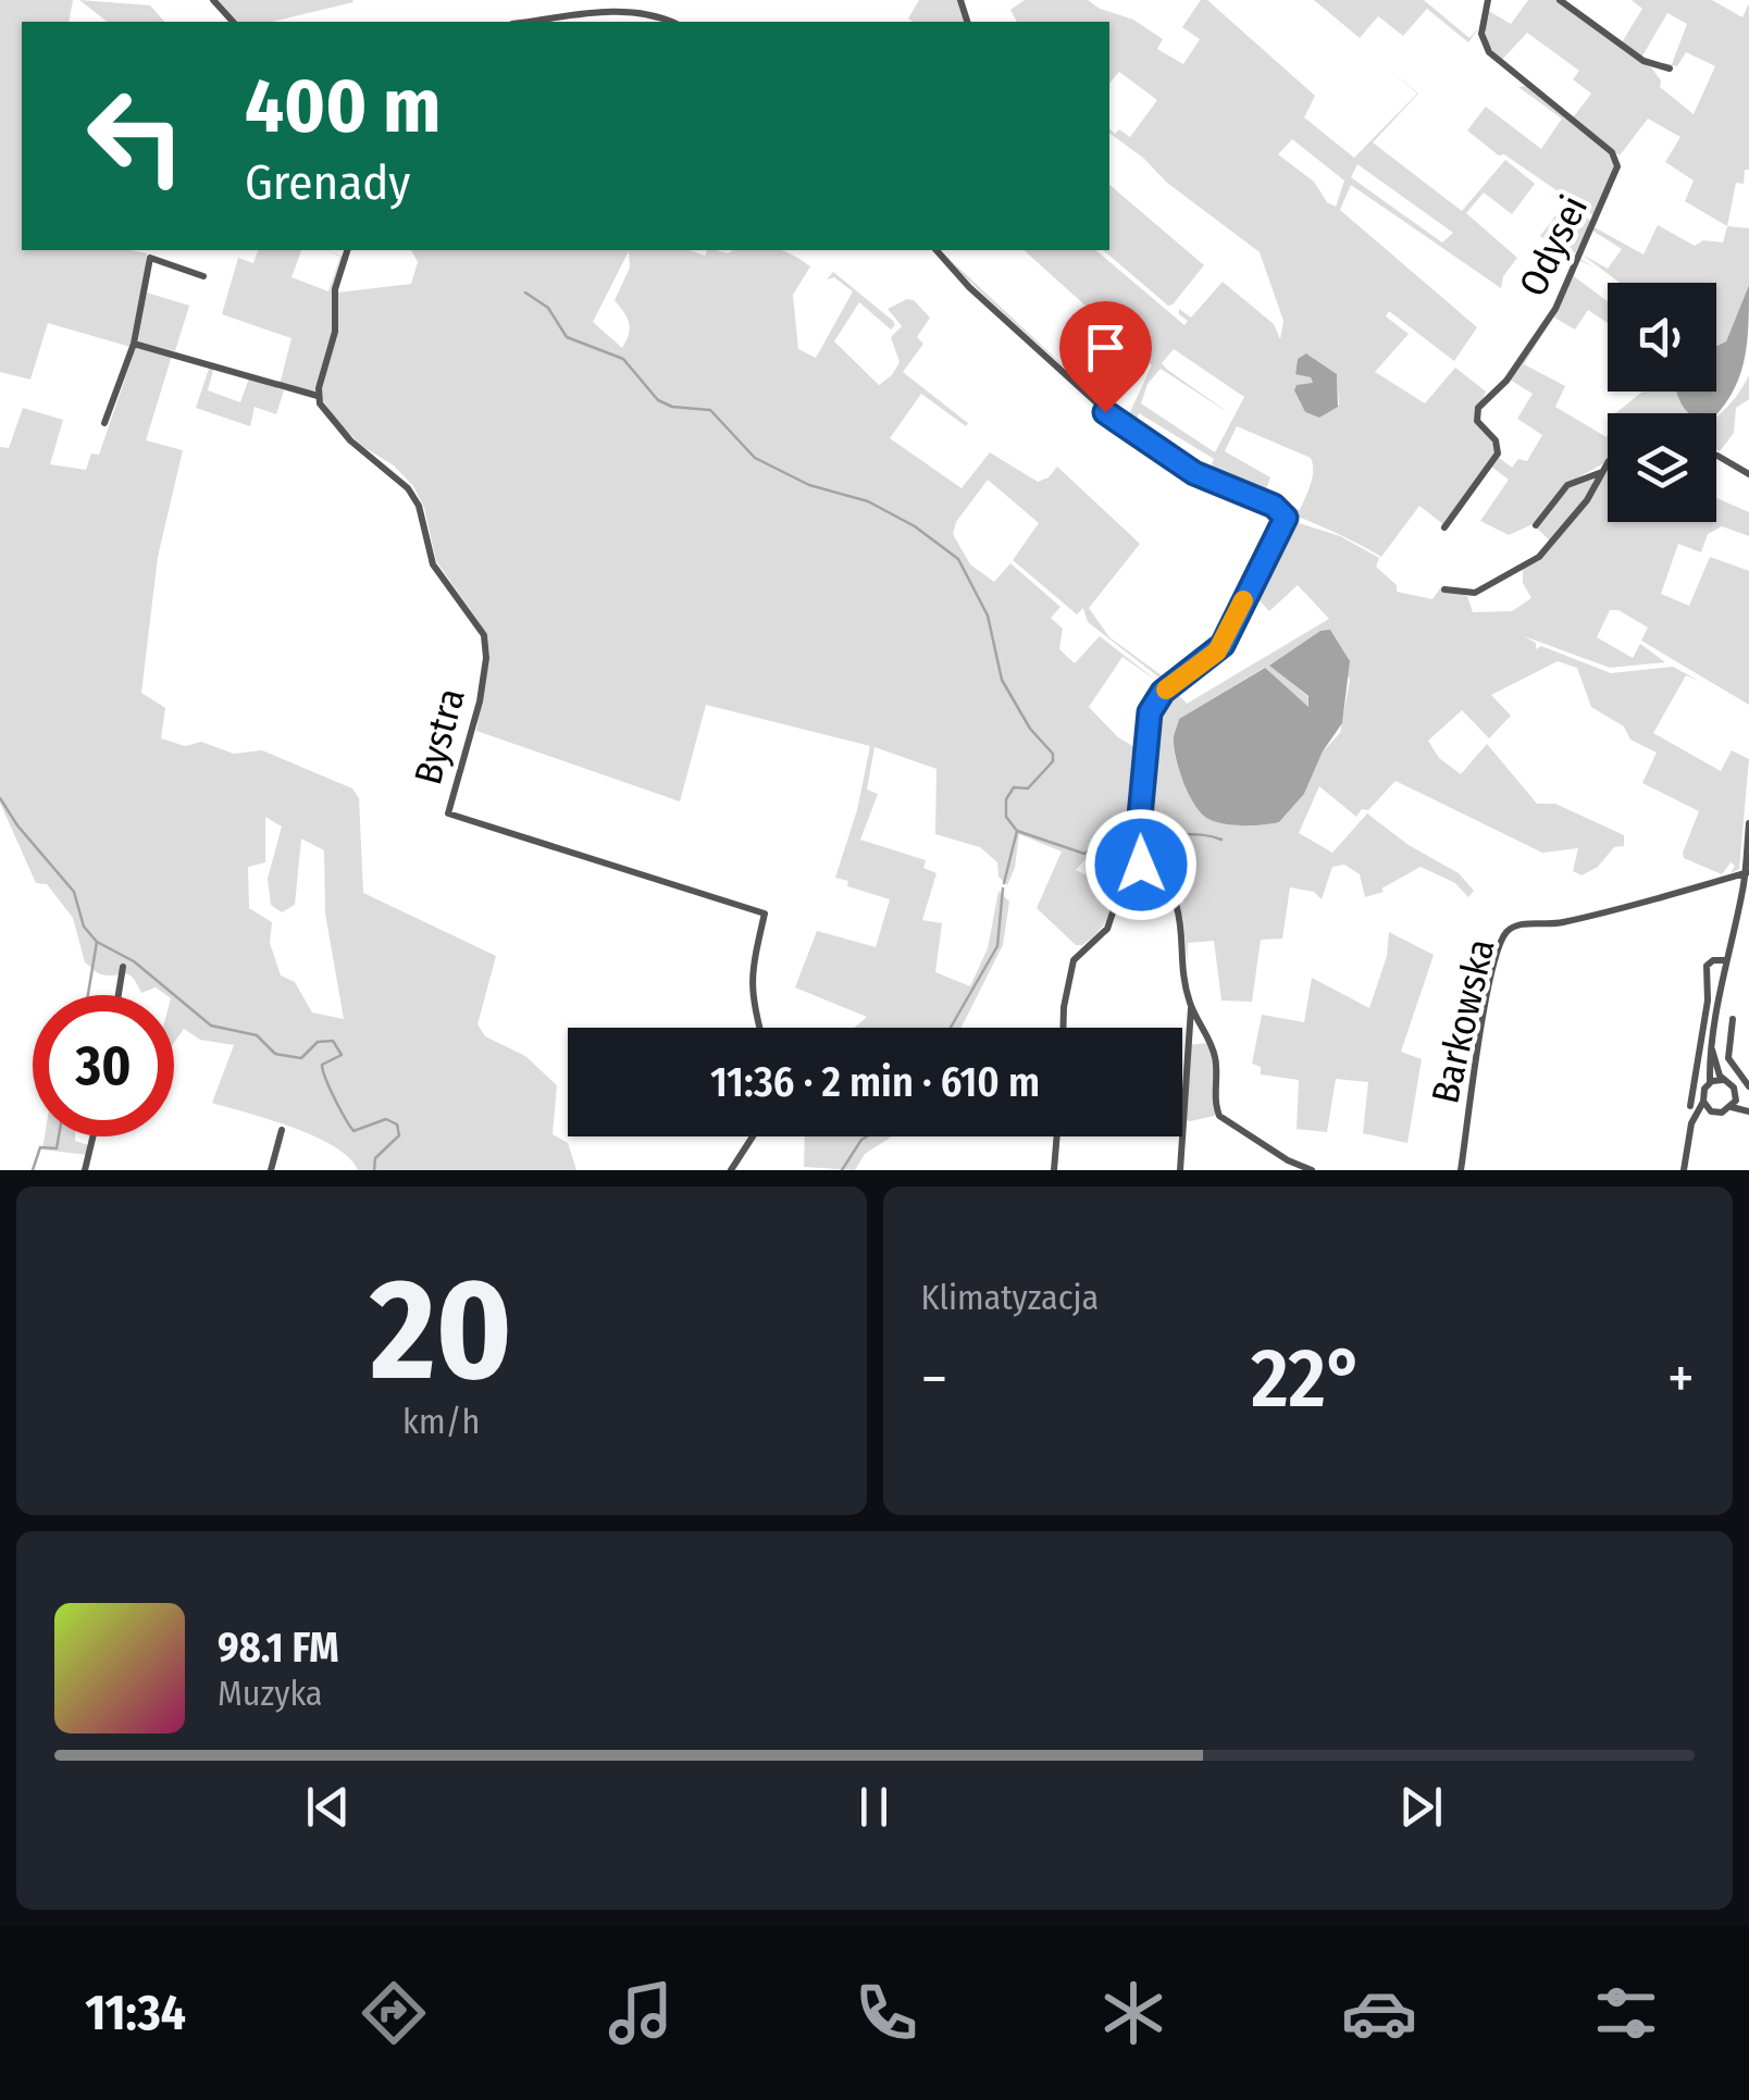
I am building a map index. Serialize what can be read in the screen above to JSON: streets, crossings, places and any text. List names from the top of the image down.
{
  "streets": {
    "street": ["Odysei", "Bystra", "Barkowska"]
  },
  "page": {
    "turn": ["400 m", "Grenady"],
    "limit": "30",
    "trip": "11:36 · 2 min · 610 m",
    "tile": [
      ["20", "km/h"],
      "Klimatyzacja"
    ],
    "heat": ["−", "22°", "+"],
    "song": ["98.1 FM", "Muzyka"],
    "tabs": "11:34"
  }
}
